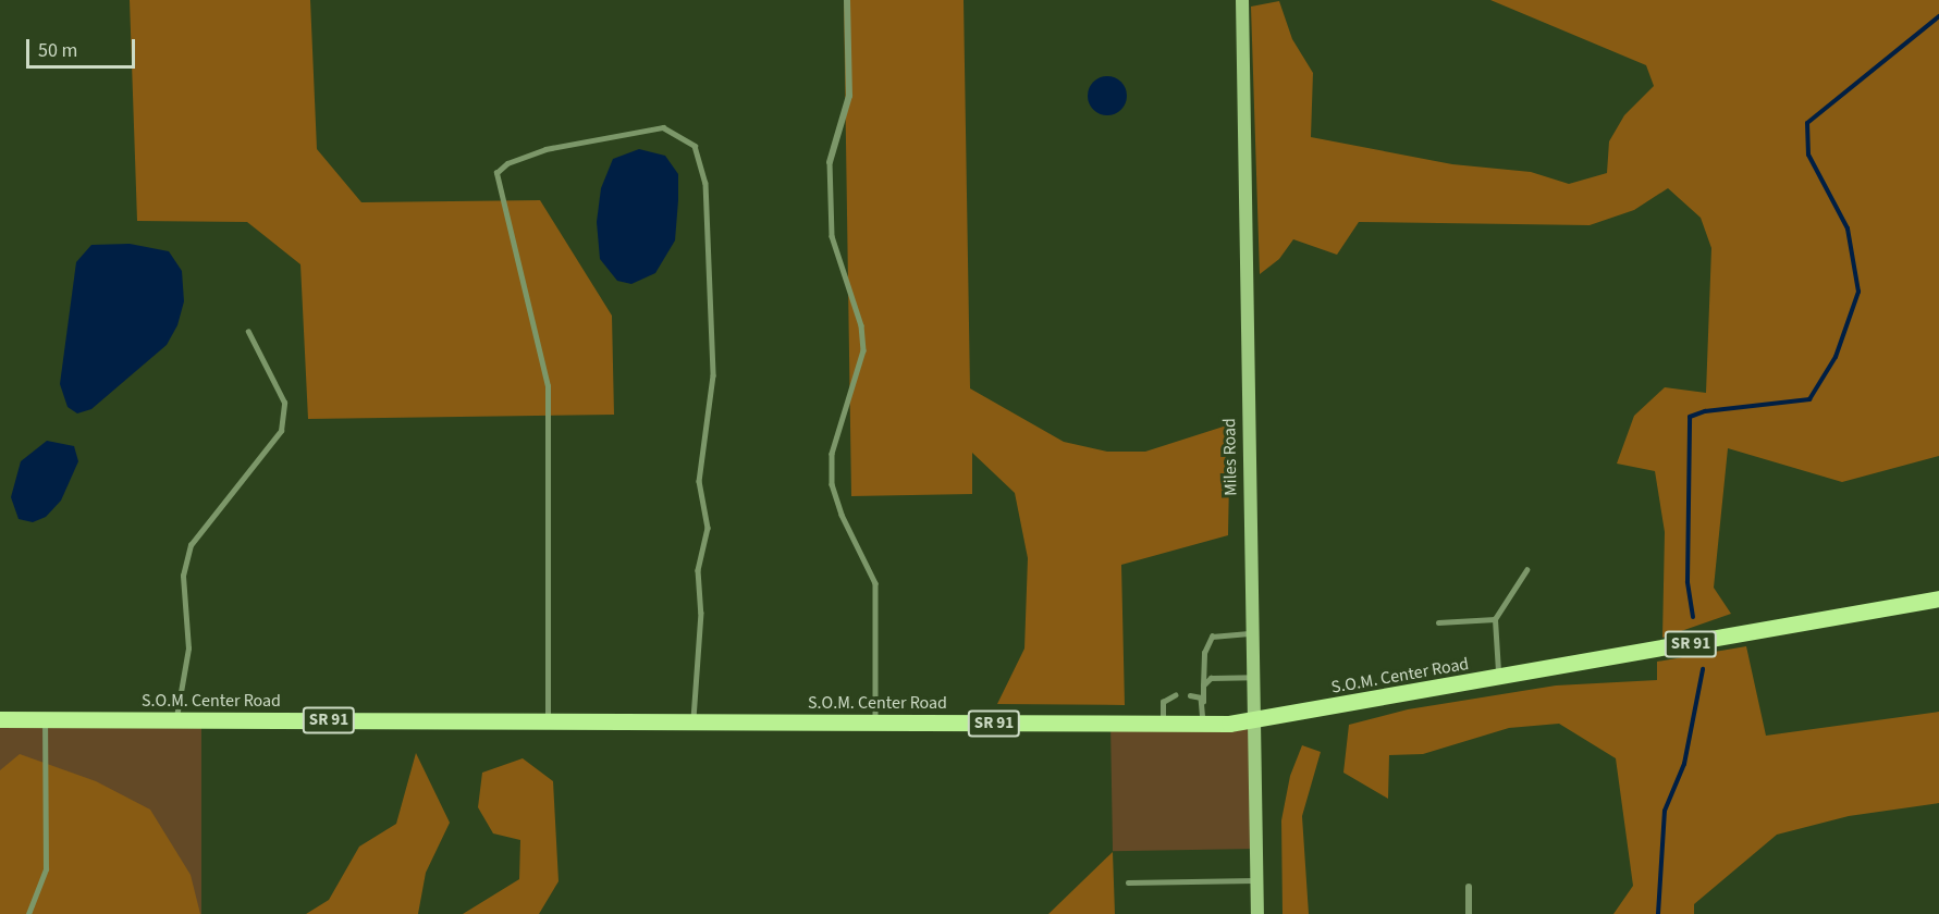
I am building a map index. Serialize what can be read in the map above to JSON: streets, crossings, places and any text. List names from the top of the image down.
{
  "streets": {
    "main road": ["Miles Road", "SR 91", "S.O.M. Center Road"]
  },
  "crossings": [
    ["Miles Road", "S.O.M. Center Road"]
  ],
  "scale_bar": "50 m"
}
